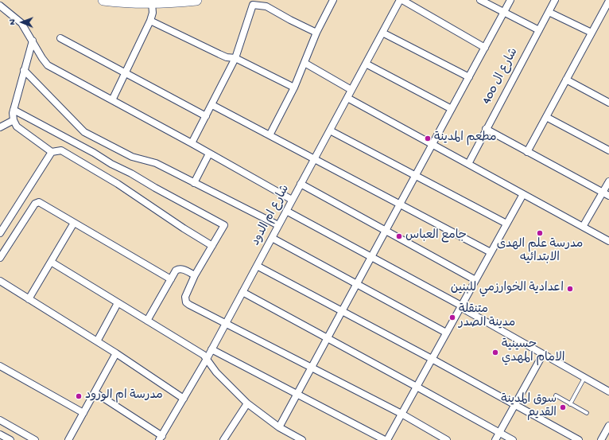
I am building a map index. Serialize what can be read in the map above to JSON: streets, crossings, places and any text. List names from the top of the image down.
{
  "streets": {
    "street": ["شارع ال 400", "شارع ام الدود"]
  },
  "places": [
    "مطعم المدينة",
    "مدرسة علم الهدى الابتدائيه",
    "جامع العباس",
    "اعدادية الخوارزمي للبنين",
    "متنقلة مدينة الصدر",
    "حسينية الامام المهدي",
    "مدرسة ام الورود",
    "سوق المدينة القديم"
  ],
  "north": "left"
}
